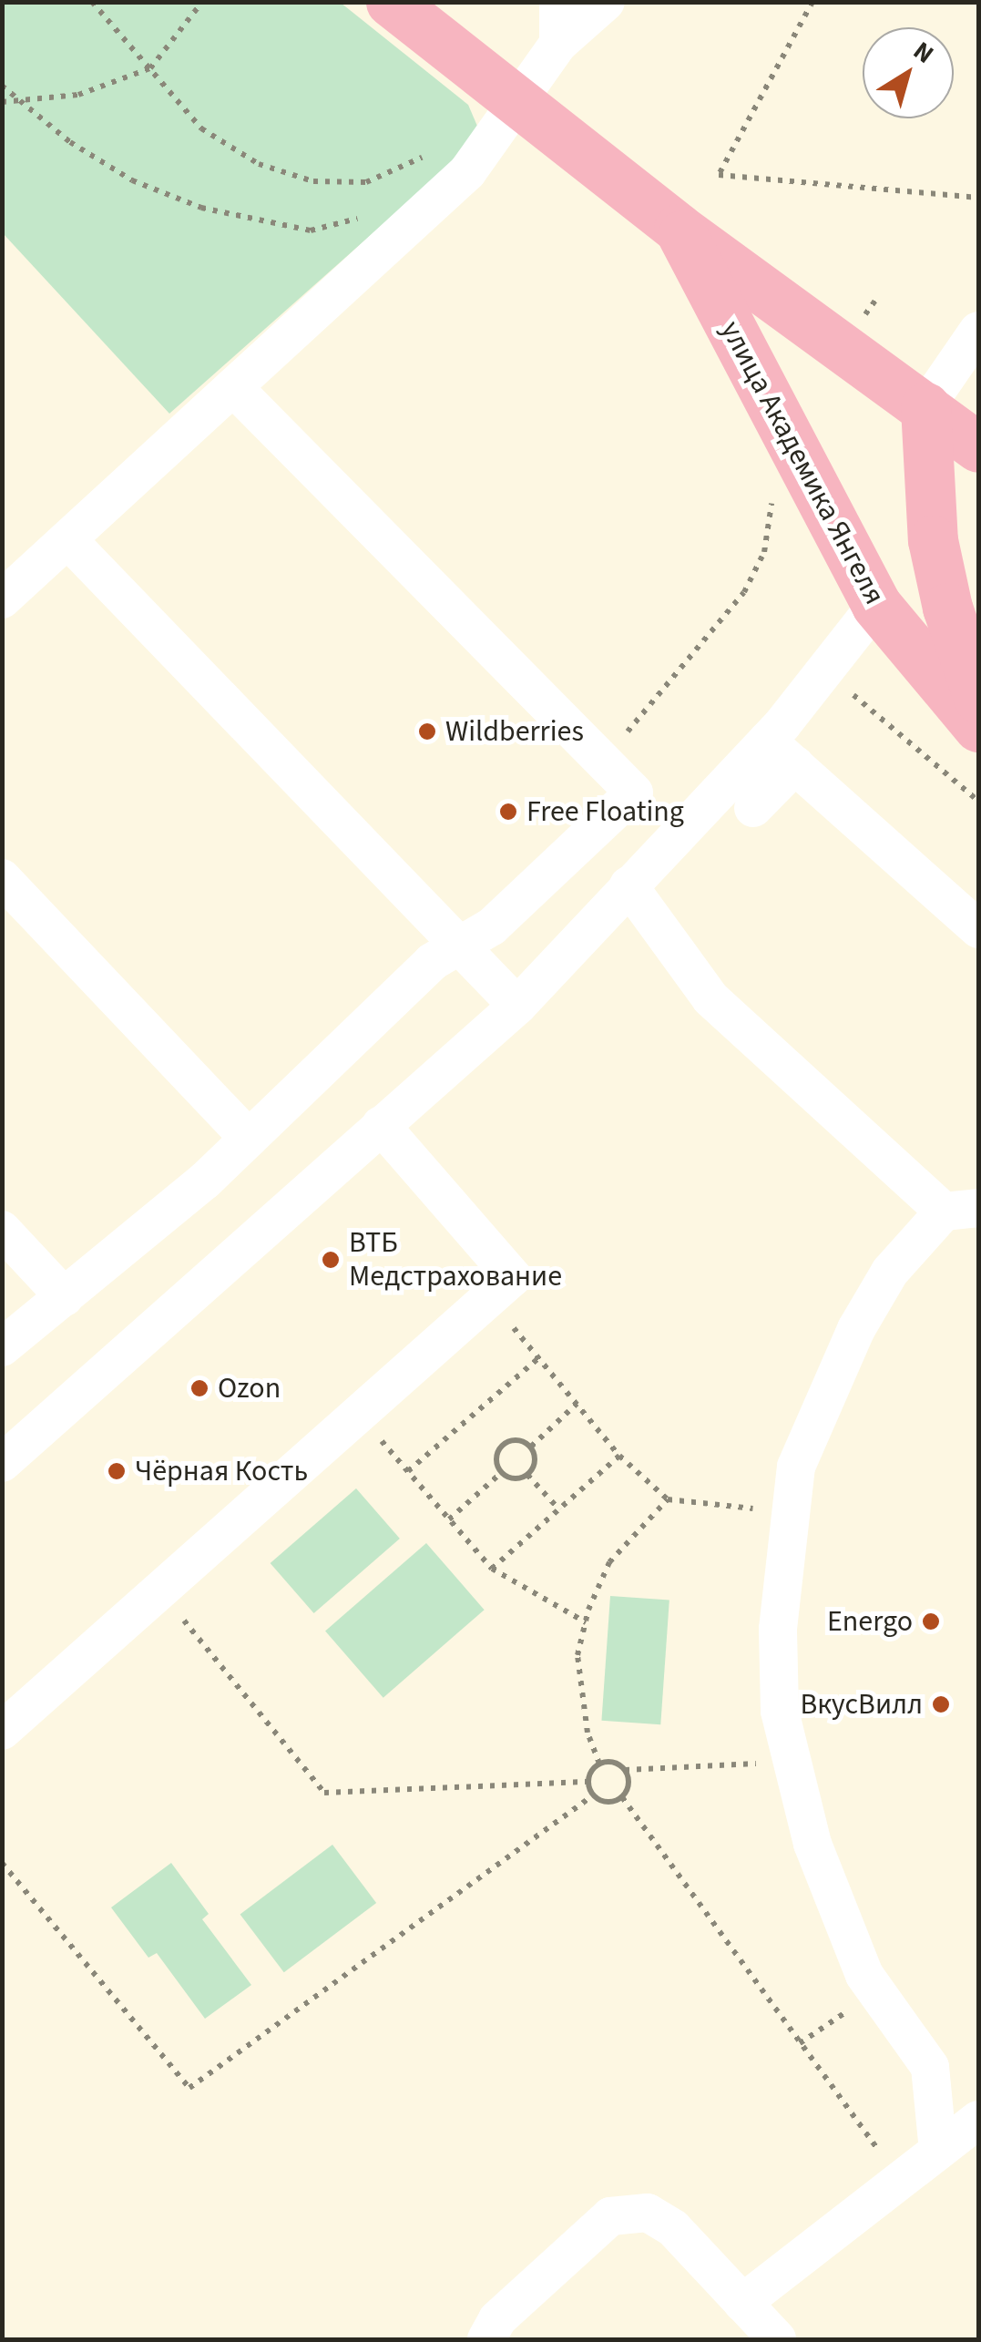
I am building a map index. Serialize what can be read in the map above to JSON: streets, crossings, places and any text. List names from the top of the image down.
{
  "streets": {
    "main road": ["улица Академика Янгеля"]
  },
  "places": [
    "Wildberries",
    "Free Floating",
    "ВТБ Медстрахование",
    "Ozon",
    "Чёрная Кость",
    "Energo",
    "ВкусВилл"
  ],
  "north": "top right"
}
